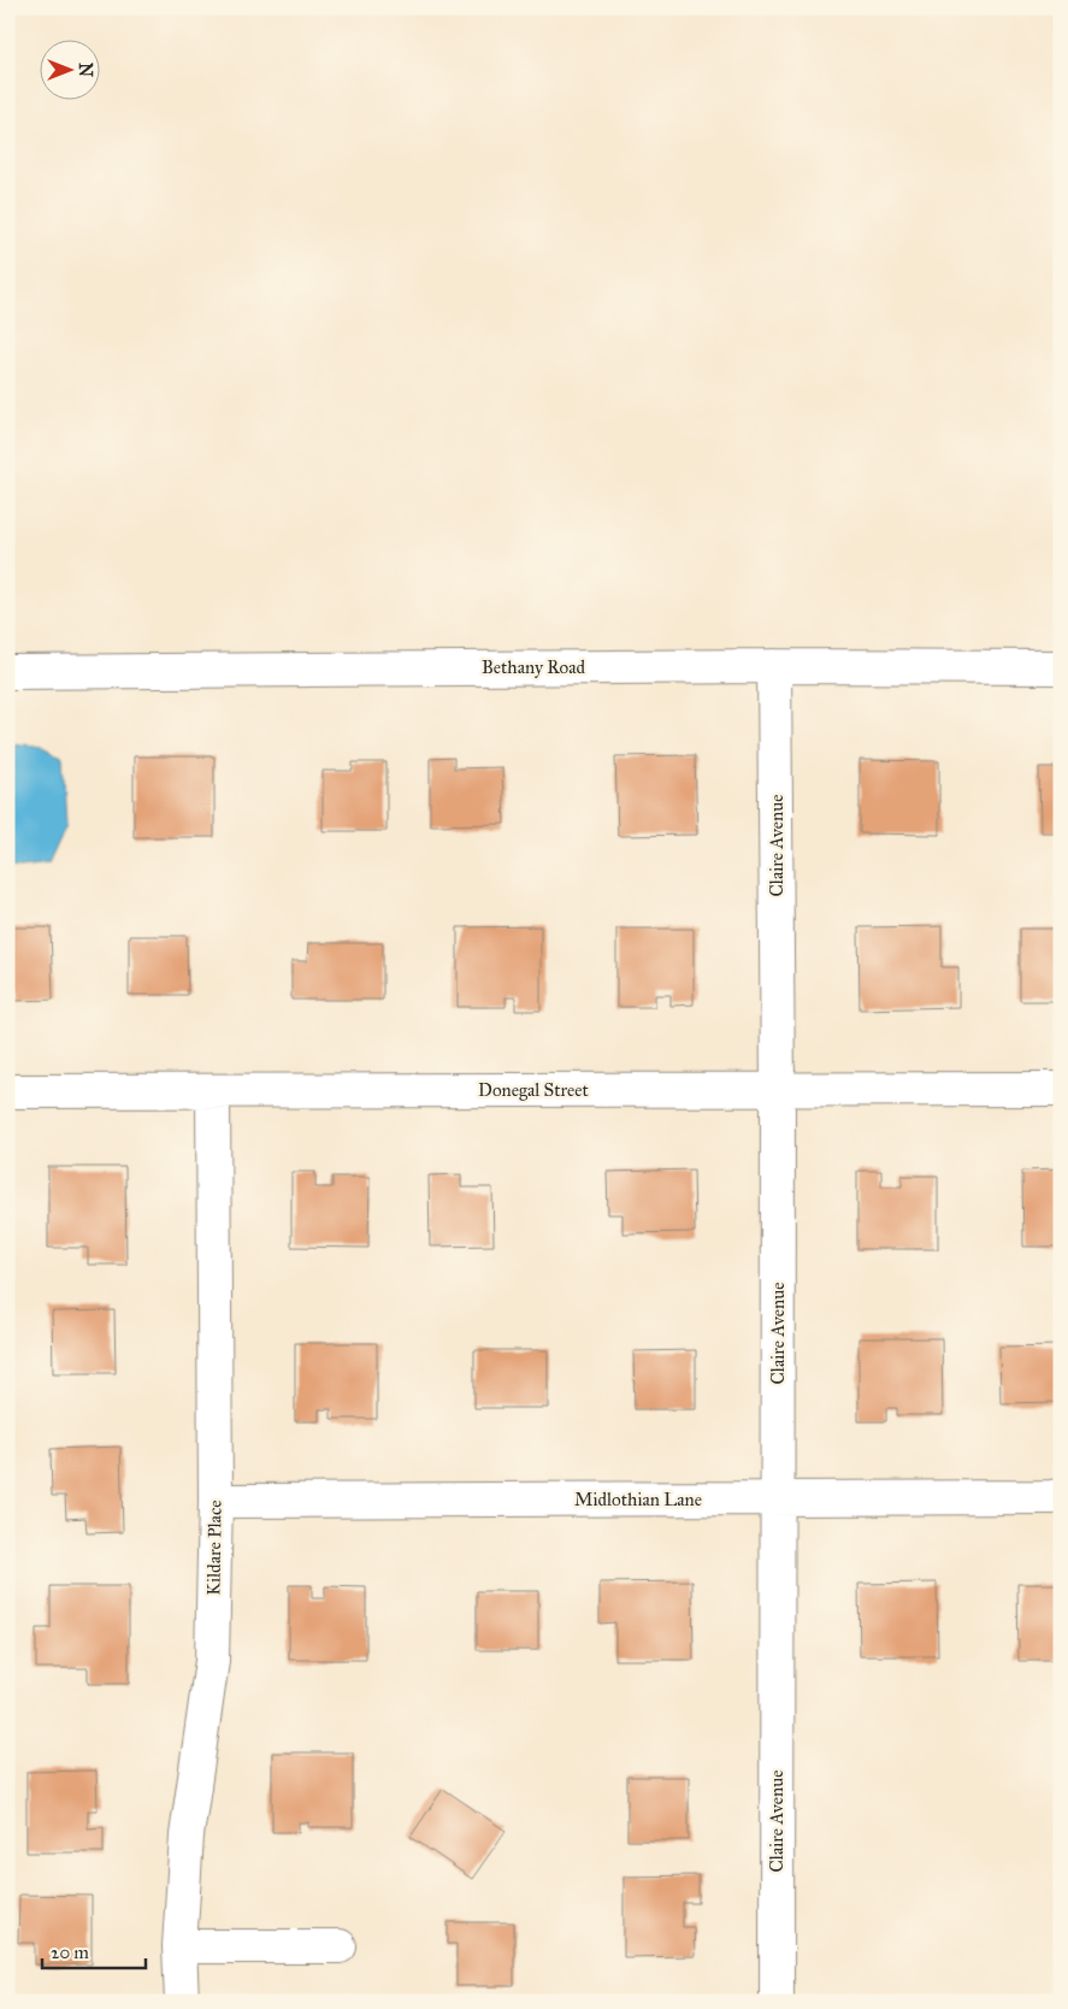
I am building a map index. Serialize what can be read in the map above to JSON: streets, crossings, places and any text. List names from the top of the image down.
{
  "streets": {
    "street": [
      "Bethany Road",
      "Claire Avenue",
      "Donegal Street",
      "Midlothian Lane",
      "Kildare Place"
    ]
  },
  "crossings": [
    ["Bethany Road", "Claire Avenue"],
    ["Claire Avenue", "Donegal Street"],
    ["Claire Avenue", "Midlothian Lane"],
    ["Donegal Street", "Kildare Place"],
    ["Midlothian Lane", "Kildare Place"]
  ],
  "scale_bar": "20 m",
  "north": "right"
}
